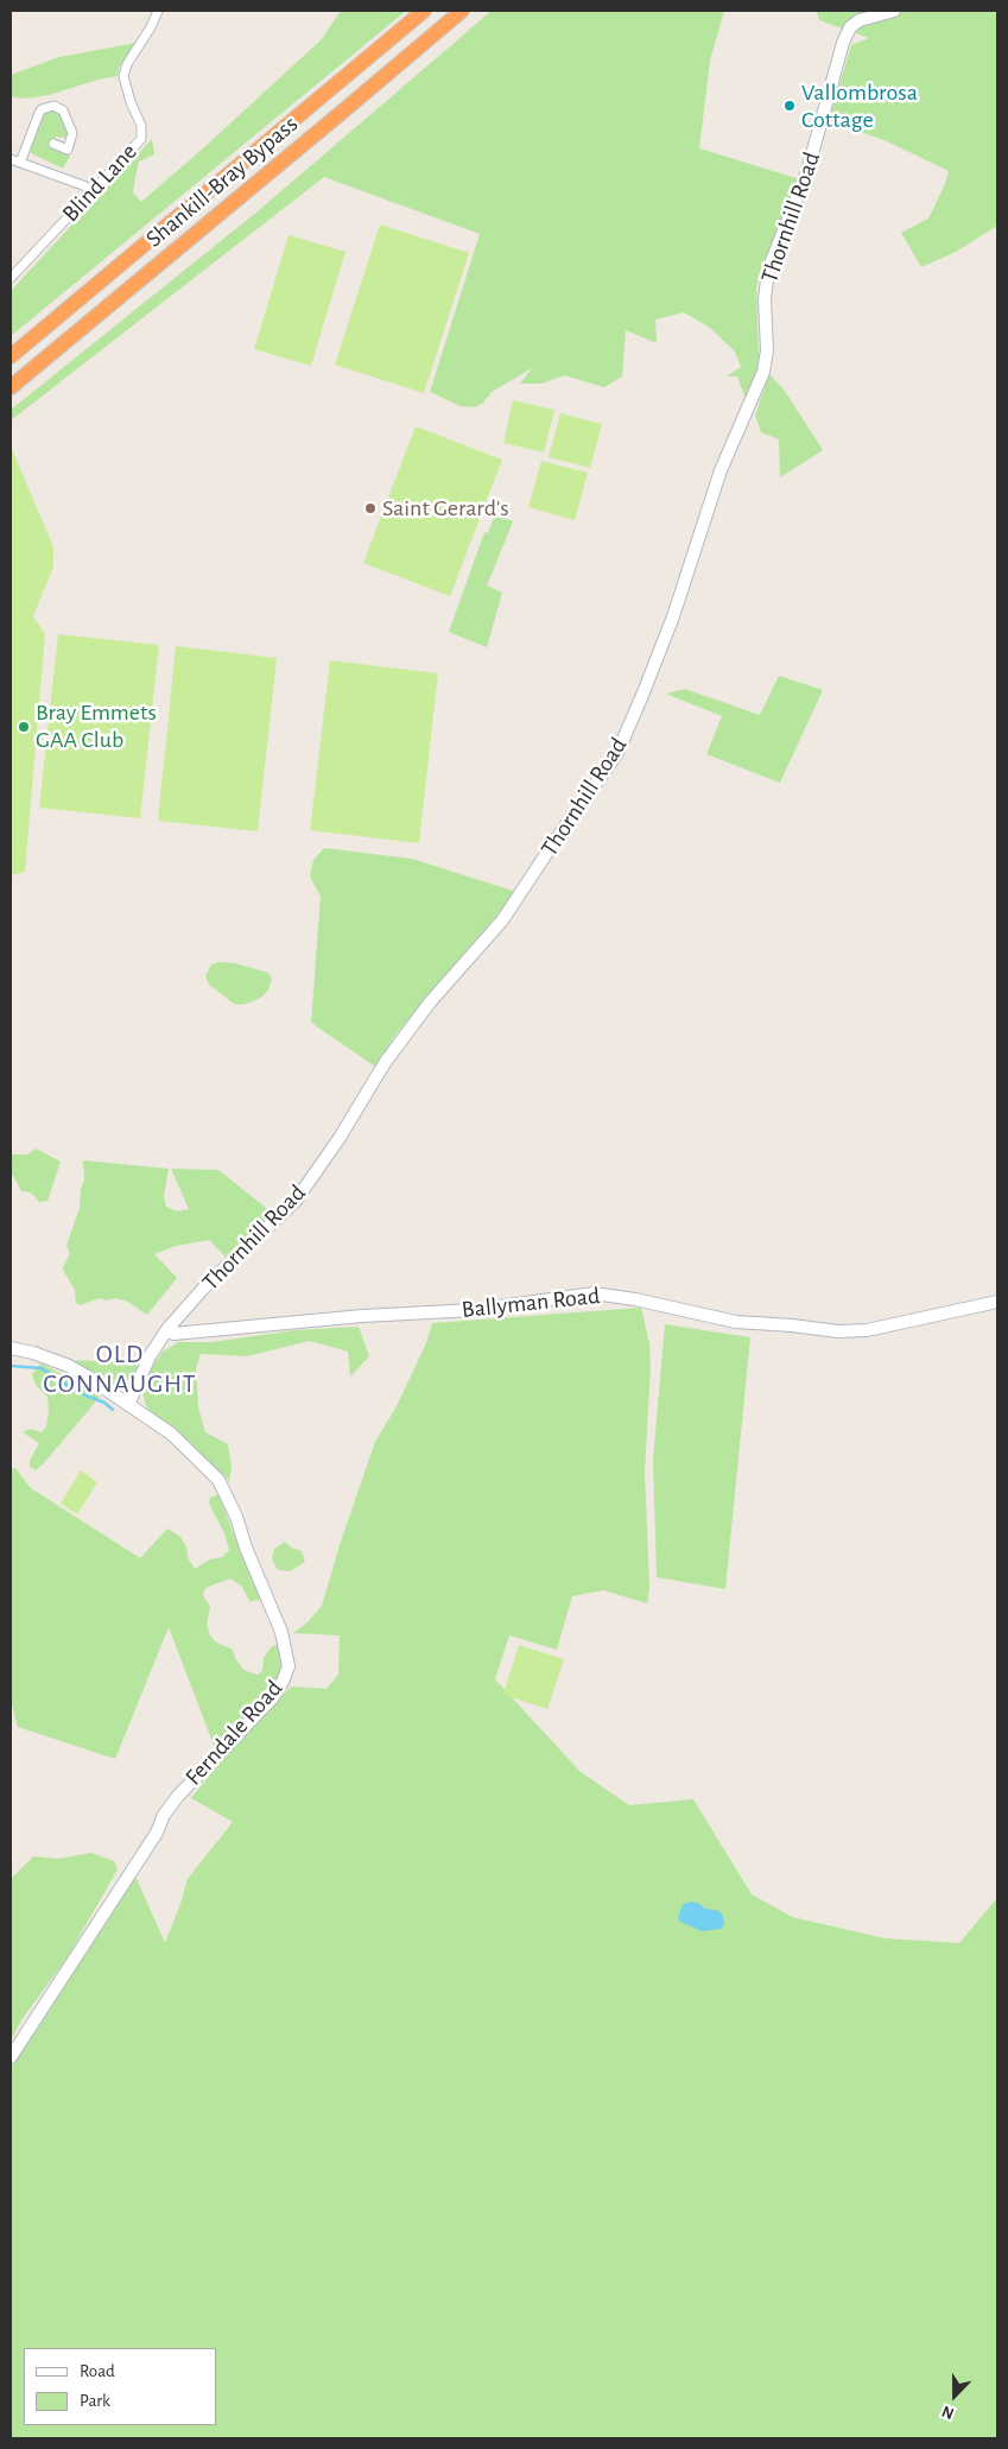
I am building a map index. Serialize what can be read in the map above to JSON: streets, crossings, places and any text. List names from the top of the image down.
{
  "streets": {
    "highway": ["Shankill-Bray Bypass"],
    "street": [
      "Blind Lane",
      "Thornhill Road",
      "Ballyman Road",
      "Ferndale Road"
    ]
  },
  "crossings": [
    ["Thornhill Road", "Ballyman Road"],
    ["Thornhill Road", "Ferndale Road"]
  ],
  "districts": ["OLD CONNAUGHT"],
  "places": ["Vallombrosa Cottage", "Saint Gerard's", "Bray Emmets GAA Club"],
  "legend": ["Road", "Park"],
  "north": "bottom"
}
